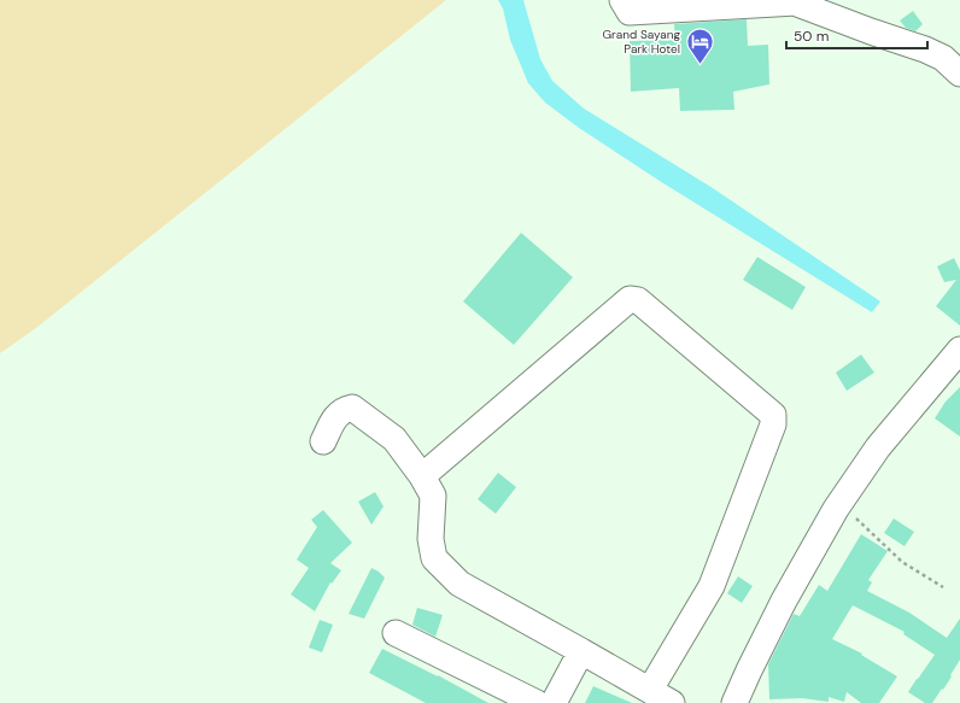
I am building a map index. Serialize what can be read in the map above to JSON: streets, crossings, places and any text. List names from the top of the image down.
{
  "places": {
    "hotel": ["Grand Sayang Park Hotel"]
  },
  "scale_bar": "50 m"
}
